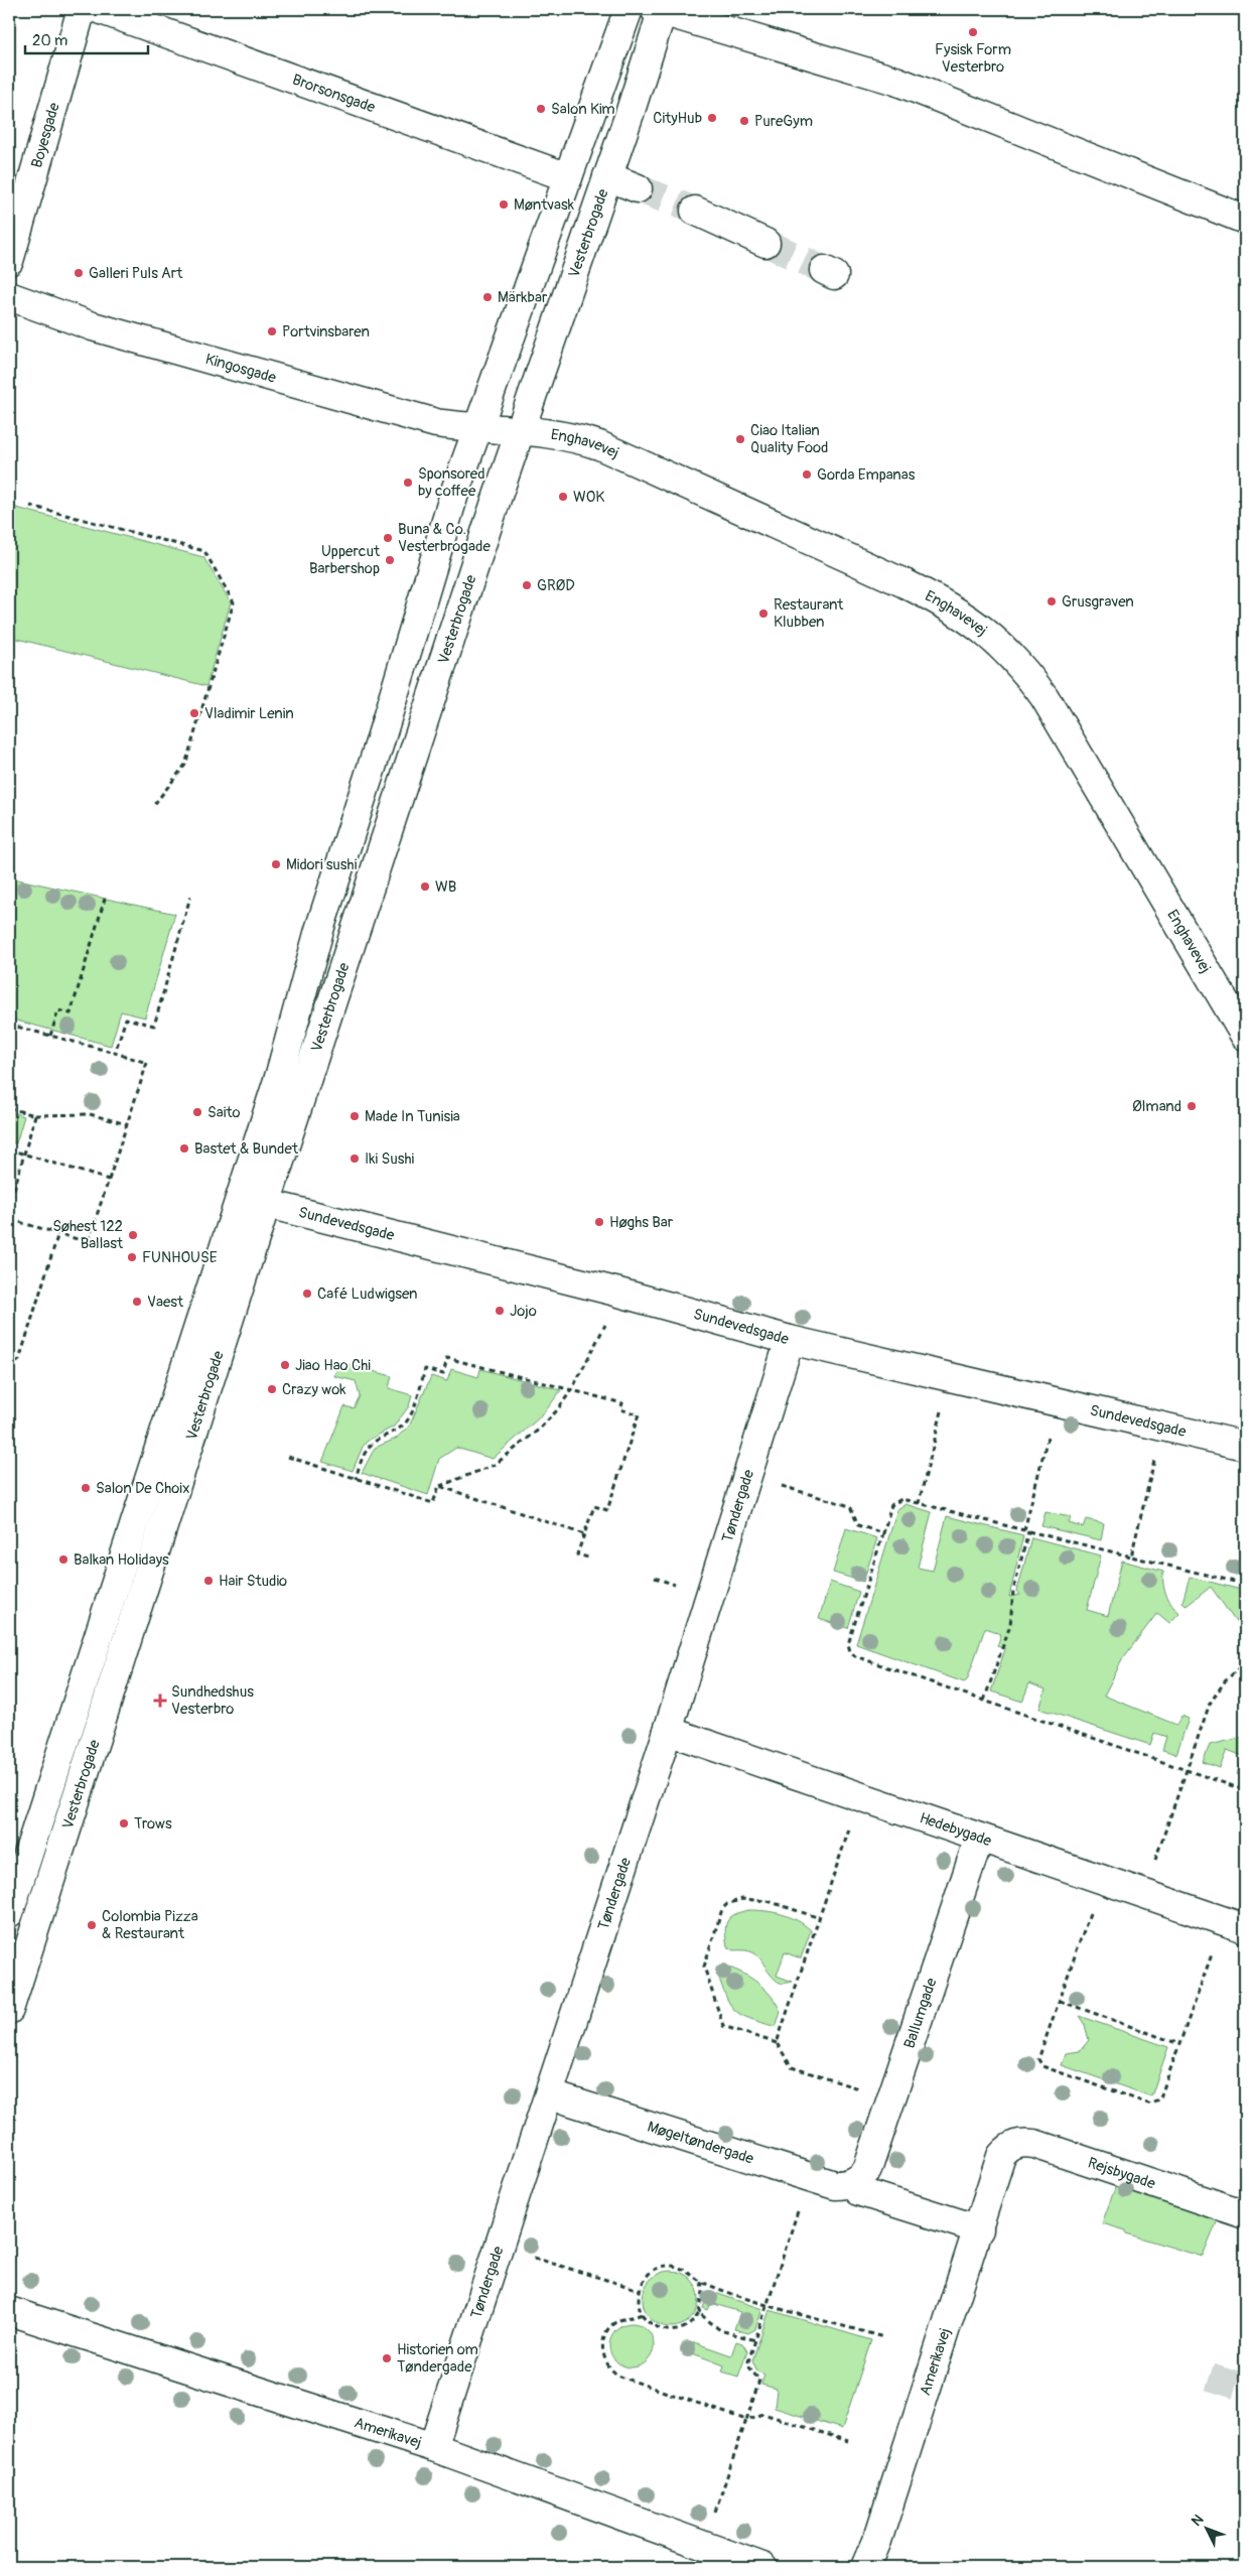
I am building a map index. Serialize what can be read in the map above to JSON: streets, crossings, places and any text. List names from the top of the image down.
{
  "streets": {
    "street": [
      "Brorsonsgade",
      "Boyesgade",
      "Vesterbrogade",
      "Kingosgade",
      "Enghavevej",
      "Sundevedsgade",
      "Tøndergade",
      "Hedebygade",
      "Ballumgade",
      "Møgeltøndergade",
      "Rejsbygade",
      "Amerikavej"
    ]
  },
  "crossings": [
    ["Brorsonsgade", "Vesterbrogade"],
    ["Vesterbrogade", "Kingosgade"],
    ["Vesterbrogade", "Enghavevej"],
    ["Vesterbrogade", "Sundevedsgade"],
    ["Kingosgade", "Enghavevej"],
    ["Sundevedsgade", "Tøndergade"],
    ["Tøndergade", "Hedebygade"],
    ["Tøndergade", "Møgeltøndergade"],
    ["Tøndergade", "Amerikavej"],
    ["Hedebygade", "Ballumgade"],
    ["Ballumgade", "Møgeltøndergade"],
    ["Rejsbygade", "Amerikavej"]
  ],
  "places": {
    "other": [
      "Fysisk Form Vesterbro",
      "Salon Kim",
      "CityHub",
      "PureGym",
      "Møntvask",
      "Galleri Puls Art",
      "Märkbar",
      "Portvinsbaren",
      "Ciao Italian Quality Food",
      "Gorda Empanas",
      "Sponsored by coffee",
      "WOK",
      "Buna & Co. Vesterbrogade",
      "Uppercut Barbershop",
      "GRØD",
      "Grusgraven",
      "Restaurant Klubben",
      "Vladimir Lenin",
      "Midori sushi",
      "WB",
      "Ølmand",
      "Saito",
      "Made In Tunisia",
      "Bastet & Bundet",
      "Iki Sushi",
      "Høghs Bar",
      "Søhest 122 Ballast",
      "FUNHOUSE",
      "Café Ludwigsen",
      "Vaest",
      "Jojo",
      "Jiao Hao Chi",
      "Crazy wok",
      "Salon De Choix",
      "Balkan Holidays",
      "Hair Studio",
      "Trows",
      "Colombia Pizza & Restaurant",
      "Historien om Tøndergade"
    ],
    "health": ["Sundhedshus Vesterbro"]
  },
  "scale_bar": "20 m",
  "north": "top left"
}
